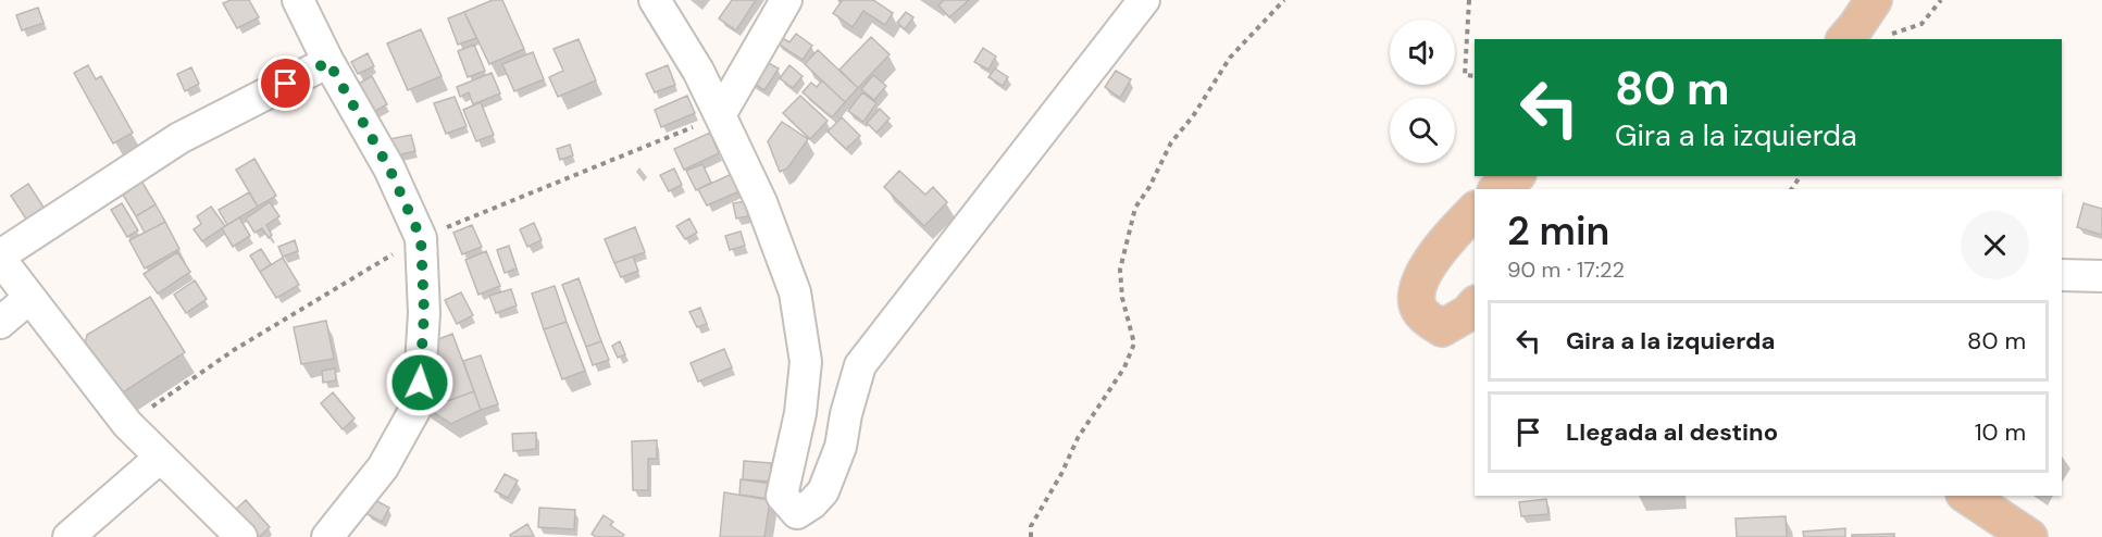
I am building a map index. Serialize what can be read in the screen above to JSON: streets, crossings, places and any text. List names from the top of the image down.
{
  "page": {
    "turn": ["80 m", "Gira a la izquierda"],
    "heading": ["2 min", "90 m · 17:22"],
    "list": [
      {
        "name": "Gira a la izquierda",
        "value": "80 m"
      },
      {
        "name": "Llegada al destino",
        "value": "10 m"
      }
    ]
  }
}
